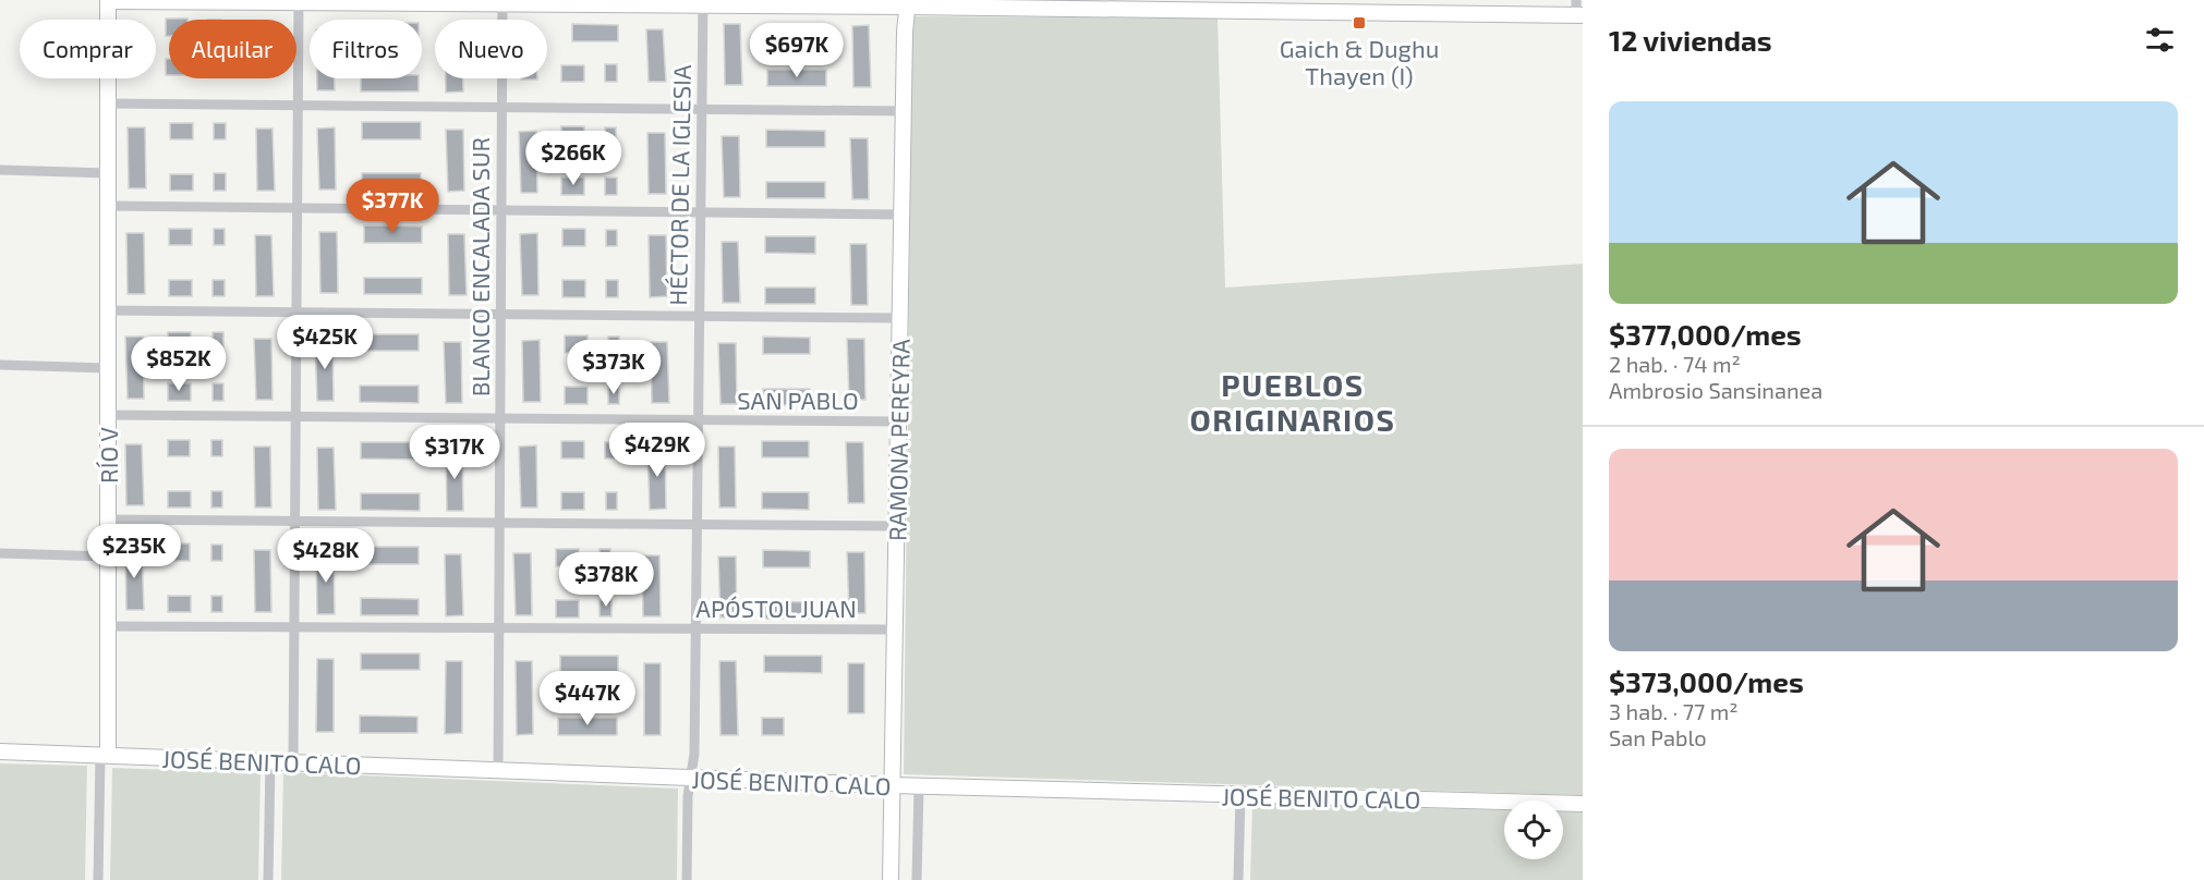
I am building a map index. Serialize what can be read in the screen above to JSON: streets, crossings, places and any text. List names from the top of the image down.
{
  "streets": {
    "street": [
      "HÉCTOR DE LA IGLESIA",
      "BLANCO ENCALADA SUR",
      "SAN PABLO",
      "RAMONA PEREYRA",
      "RÍO V",
      "APÓSTOL JUAN",
      "JOSÉ BENITO CALO"
    ]
  },
  "crossings": [
    ["HÉCTOR DE LA IGLESIA", "SAN PABLO"],
    ["HÉCTOR DE LA IGLESIA", "APÓSTOL JUAN"],
    ["HÉCTOR DE LA IGLESIA", "JOSÉ BENITO CALO"],
    ["BLANCO ENCALADA SUR", "SAN PABLO"],
    ["BLANCO ENCALADA SUR", "APÓSTOL JUAN"],
    ["BLANCO ENCALADA SUR", "JOSÉ BENITO CALO"],
    ["SAN PABLO", "RAMONA PEREYRA"],
    ["SAN PABLO", "RÍO V"],
    ["RAMONA PEREYRA", "APÓSTOL JUAN"],
    ["RAMONA PEREYRA", "JOSÉ BENITO CALO"],
    ["RÍO V", "APÓSTOL JUAN"],
    ["RÍO V", "JOSÉ BENITO CALO"]
  ],
  "districts": ["PUEBLOS ORIGINARIOS"],
  "places": {
    "transit": ["Gaich & Dughu Thayen (I)"]
  },
  "page": {
    "heading": "12 viviendas",
    "chip": [
      "Comprar",
      "Alquilar",
      "Filtros",
      "Nuevo"
    ],
    "price": [
      "$697K",
      "$266K",
      "$377K",
      "$425K",
      "$852K",
      "$373K",
      "$429K",
      "$317K",
      "$235K",
      "$428K",
      "$378K",
      "$447K"
    ],
    "list": [
      {
        "name": "$377,000/mes",
        "note": "2 hab. · 74 m² · Ambrosio Sansinanea"
      },
      {
        "name": "$373,000/mes",
        "note": "3 hab. · 77 m² · San Pablo"
      }
    ]
  }
}
